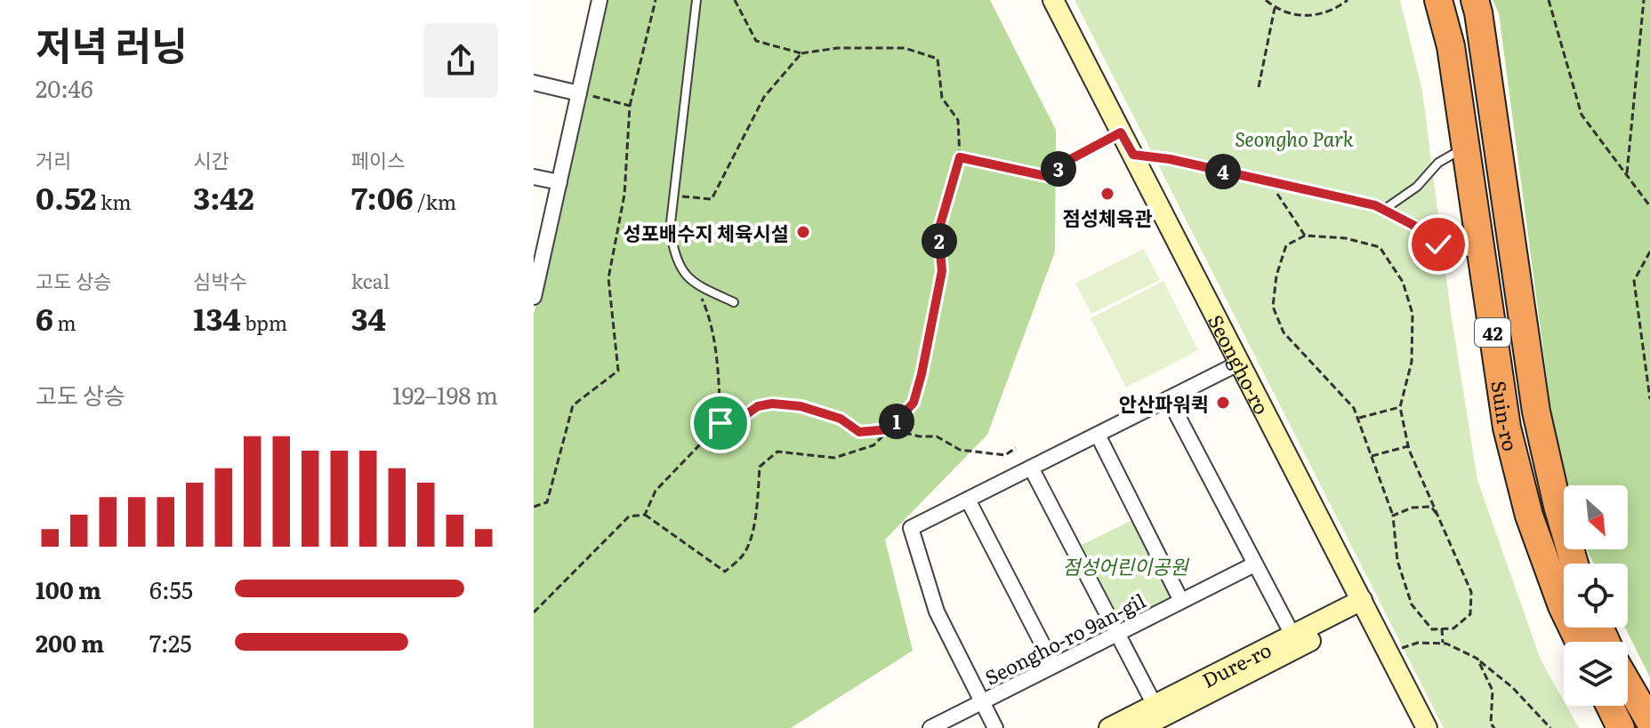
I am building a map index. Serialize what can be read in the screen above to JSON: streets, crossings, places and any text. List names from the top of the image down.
{
  "streets": {
    "highway": ["42", "Suin-ro"],
    "street": ["Seongho-ro", "Seongho-ro 9an-gil", "Dure-ro"]
  },
  "crossings": [
    ["Seongho-ro", "Dure-ro"]
  ],
  "parks": ["Seongho Park", "점성어린이공원"],
  "places": ["점성체육관", "성포배수지 체육시설", "안산파워퀵"],
  "north": "bottom right",
  "page": {
    "heading": ["저녁 러닝", "20:46"],
    "stats": [
      ["거리", "0.52 km"],
      ["시간", "3:42"],
      ["페이스", "7:06 /km"],
      ["고도 상승", "6 m"],
      ["심박수", "134 bpm"],
      ["kcal", "34"]
    ],
    "pins": [
      "3",
      "4",
      "2",
      "1"
    ],
    "chart": ["고도 상승", "192–198 m"],
    "list": [
      {
        "name": "100 m",
        "note": "6:55"
      },
      {
        "name": "200 m",
        "note": "7:25"
      }
    ]
  }
}
